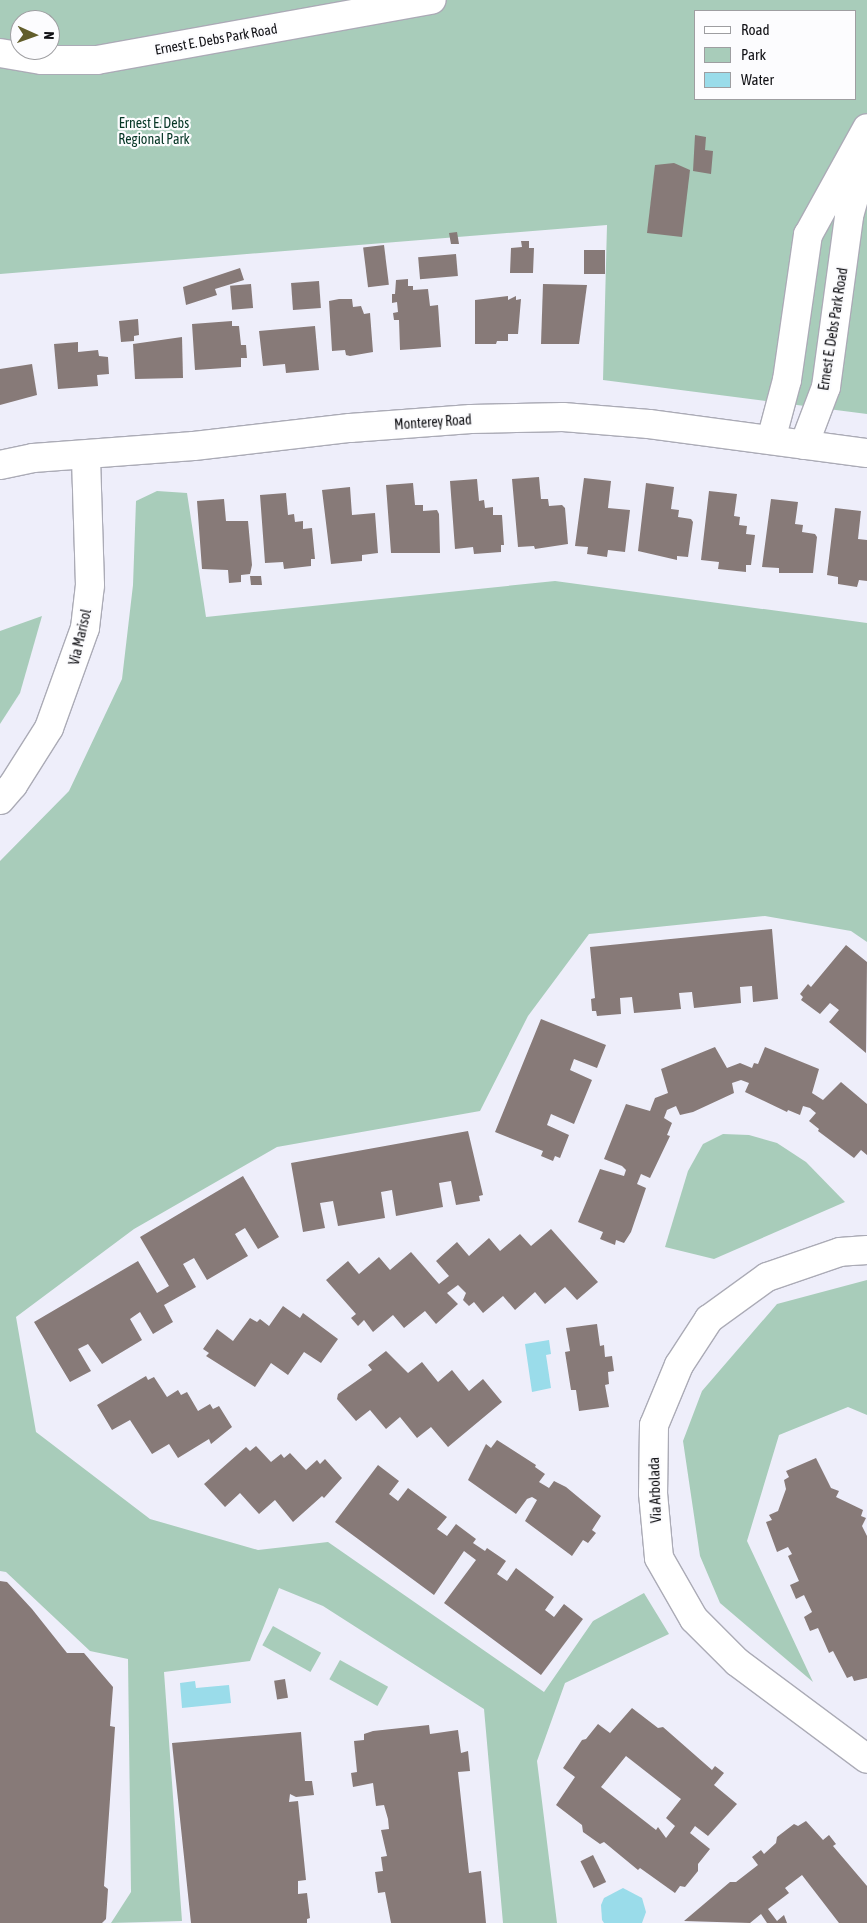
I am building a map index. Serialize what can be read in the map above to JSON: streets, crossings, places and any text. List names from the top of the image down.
{
  "streets": {
    "street": [
      "Ernest E. Debs Park Road",
      "Monterey Road",
      "Via Marisol",
      "Via Arbolada"
    ]
  },
  "crossings": [
    ["Ernest E. Debs Park Road", "Monterey Road"],
    ["Monterey Road", "Via Marisol"]
  ],
  "parks": ["Ernest E. Debs Regional Park"],
  "legend": ["Road", "Park", "Water"],
  "north": "right"
}
